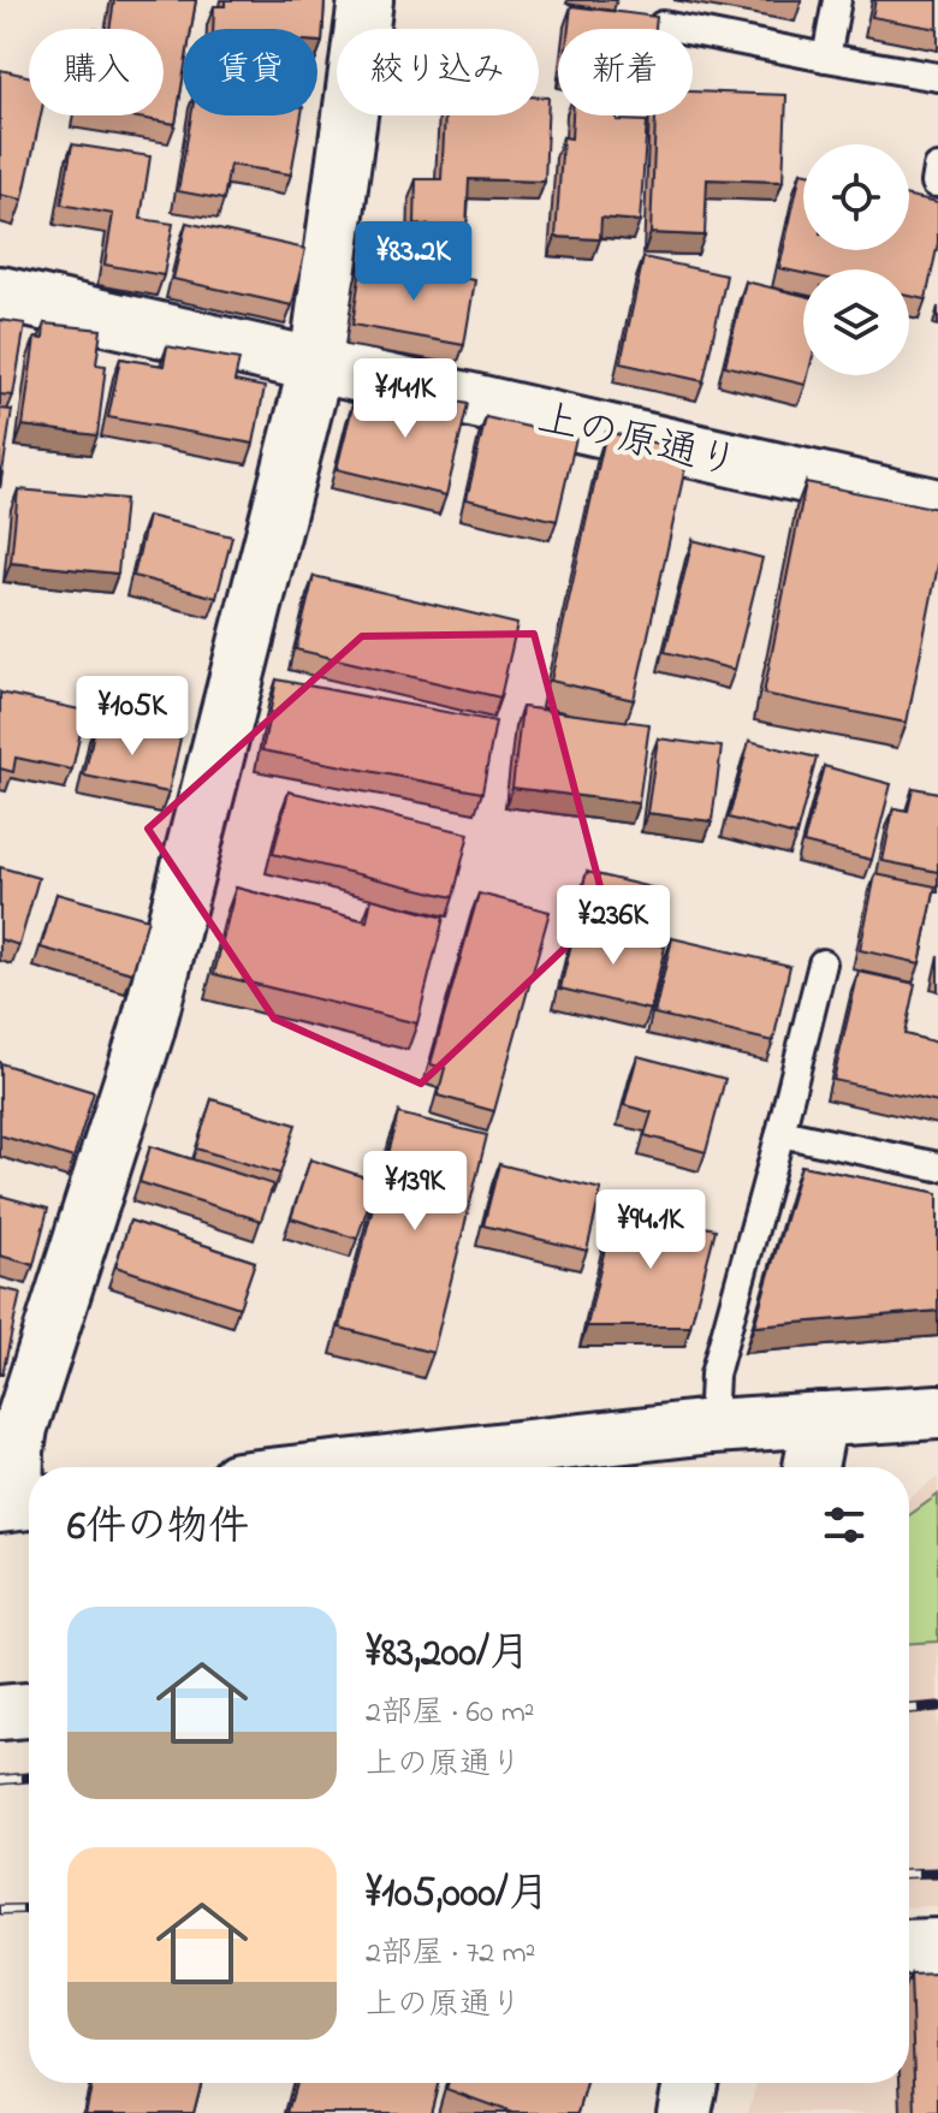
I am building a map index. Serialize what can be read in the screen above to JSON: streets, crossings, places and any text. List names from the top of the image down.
{
  "streets": {
    "street": ["上の原通り"]
  },
  "page": {
    "chip": [
      "購入",
      "賃貸",
      "絞り込み",
      "新着"
    ],
    "price": [
      "¥83.2K",
      "¥141K",
      "¥105K",
      "¥236K",
      "¥139K",
      "¥94.1K"
    ],
    "heading": "6件の物件",
    "list": [
      {
        "name": "¥83,200/月",
        "note": "2部屋 · 60 m² · 上の原通り"
      },
      {
        "name": "¥105,000/月",
        "note": "2部屋 · 72 m² · 上の原通り"
      }
    ]
  }
}
